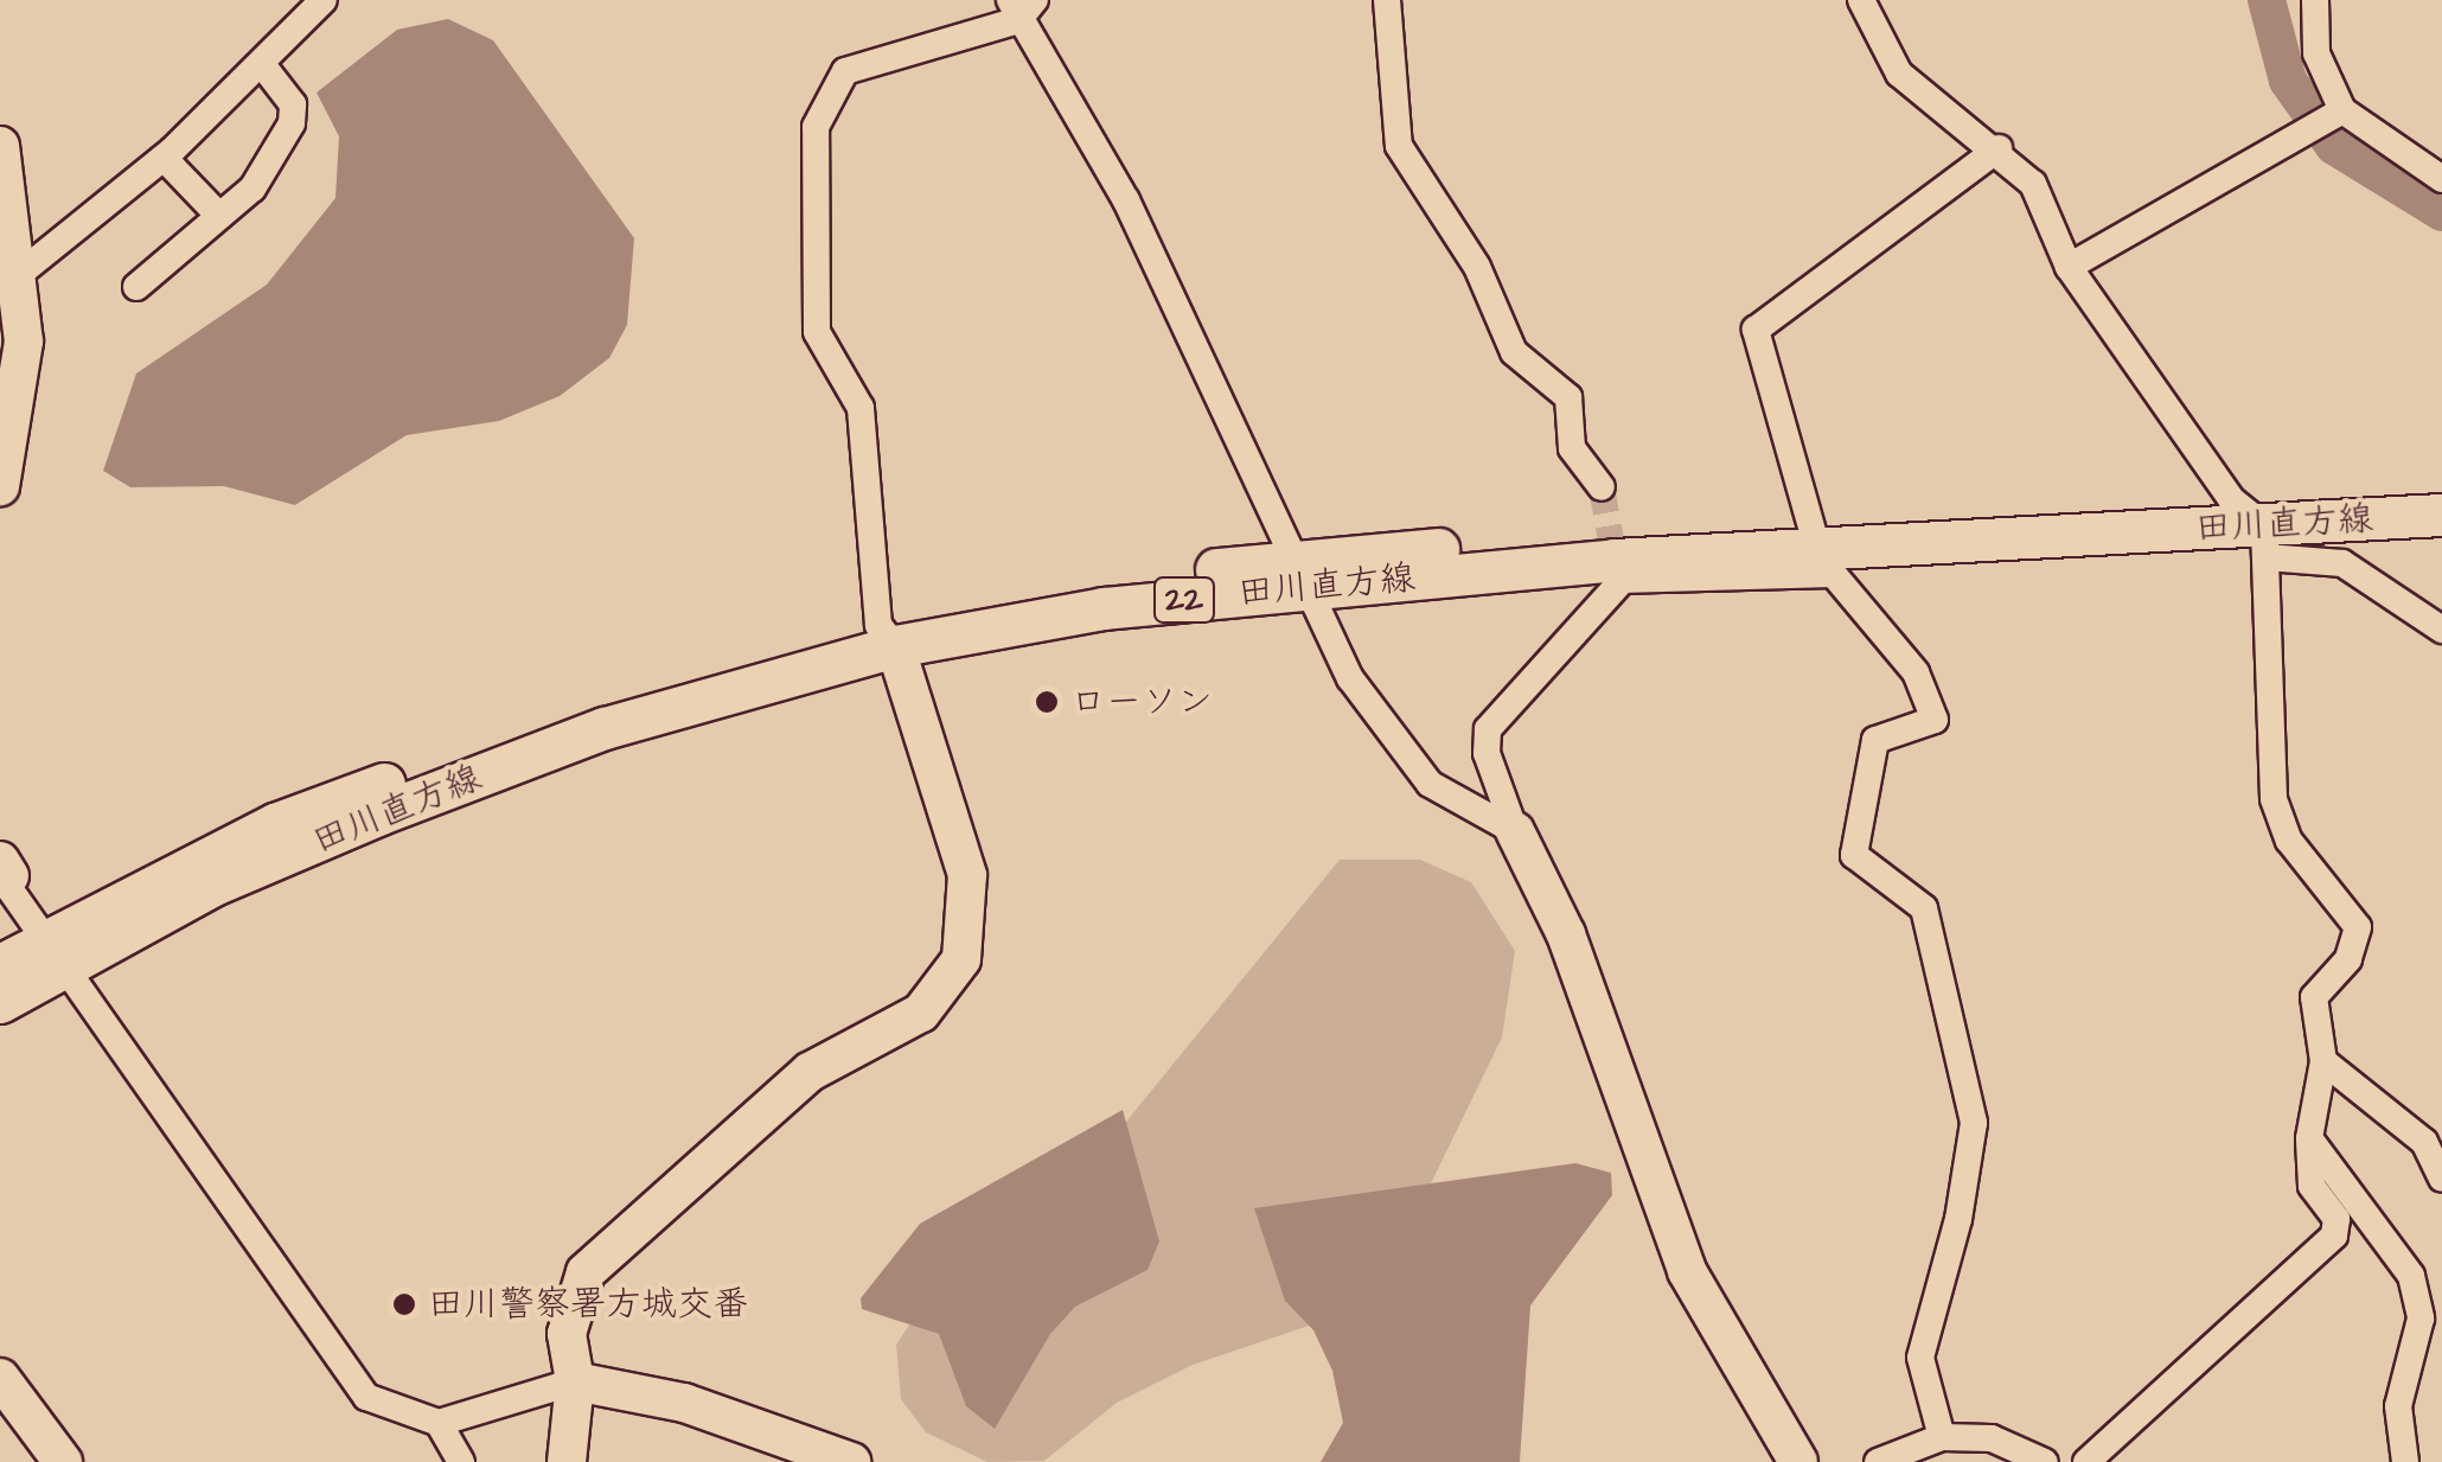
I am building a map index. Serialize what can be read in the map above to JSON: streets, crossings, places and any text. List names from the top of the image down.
{
  "streets": {
    "main road": ["田川直方線", "22"]
  },
  "places": ["ローソン", "田川警察署方城交番"]
}
